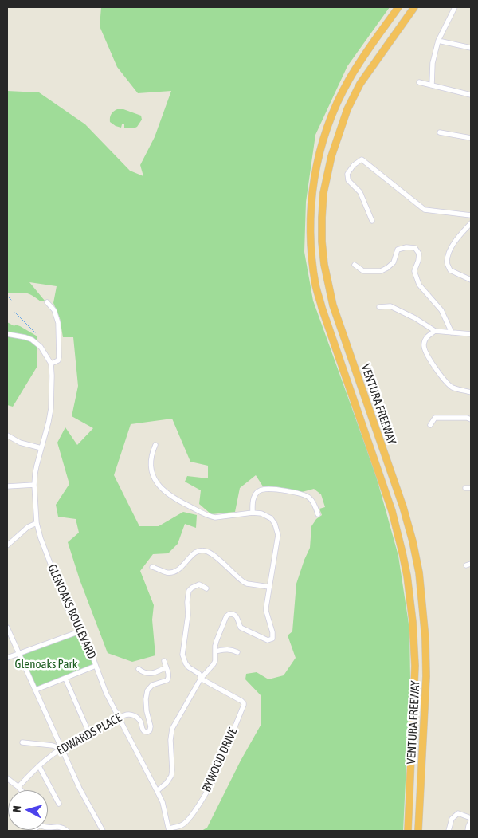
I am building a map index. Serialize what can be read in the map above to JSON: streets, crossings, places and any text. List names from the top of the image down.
{
  "streets": {
    "highway": ["VENTURA FREEWAY"],
    "street": ["GLENOAKS BOULEVARD", "EDWARDS PLACE", "BYWOOD DRIVE"]
  },
  "crossings": [
    ["GLENOAKS BOULEVARD", "EDWARDS PLACE"],
    ["GLENOAKS BOULEVARD", "BYWOOD DRIVE"]
  ],
  "parks": ["Glenoaks Park"],
  "north": "left"
}
